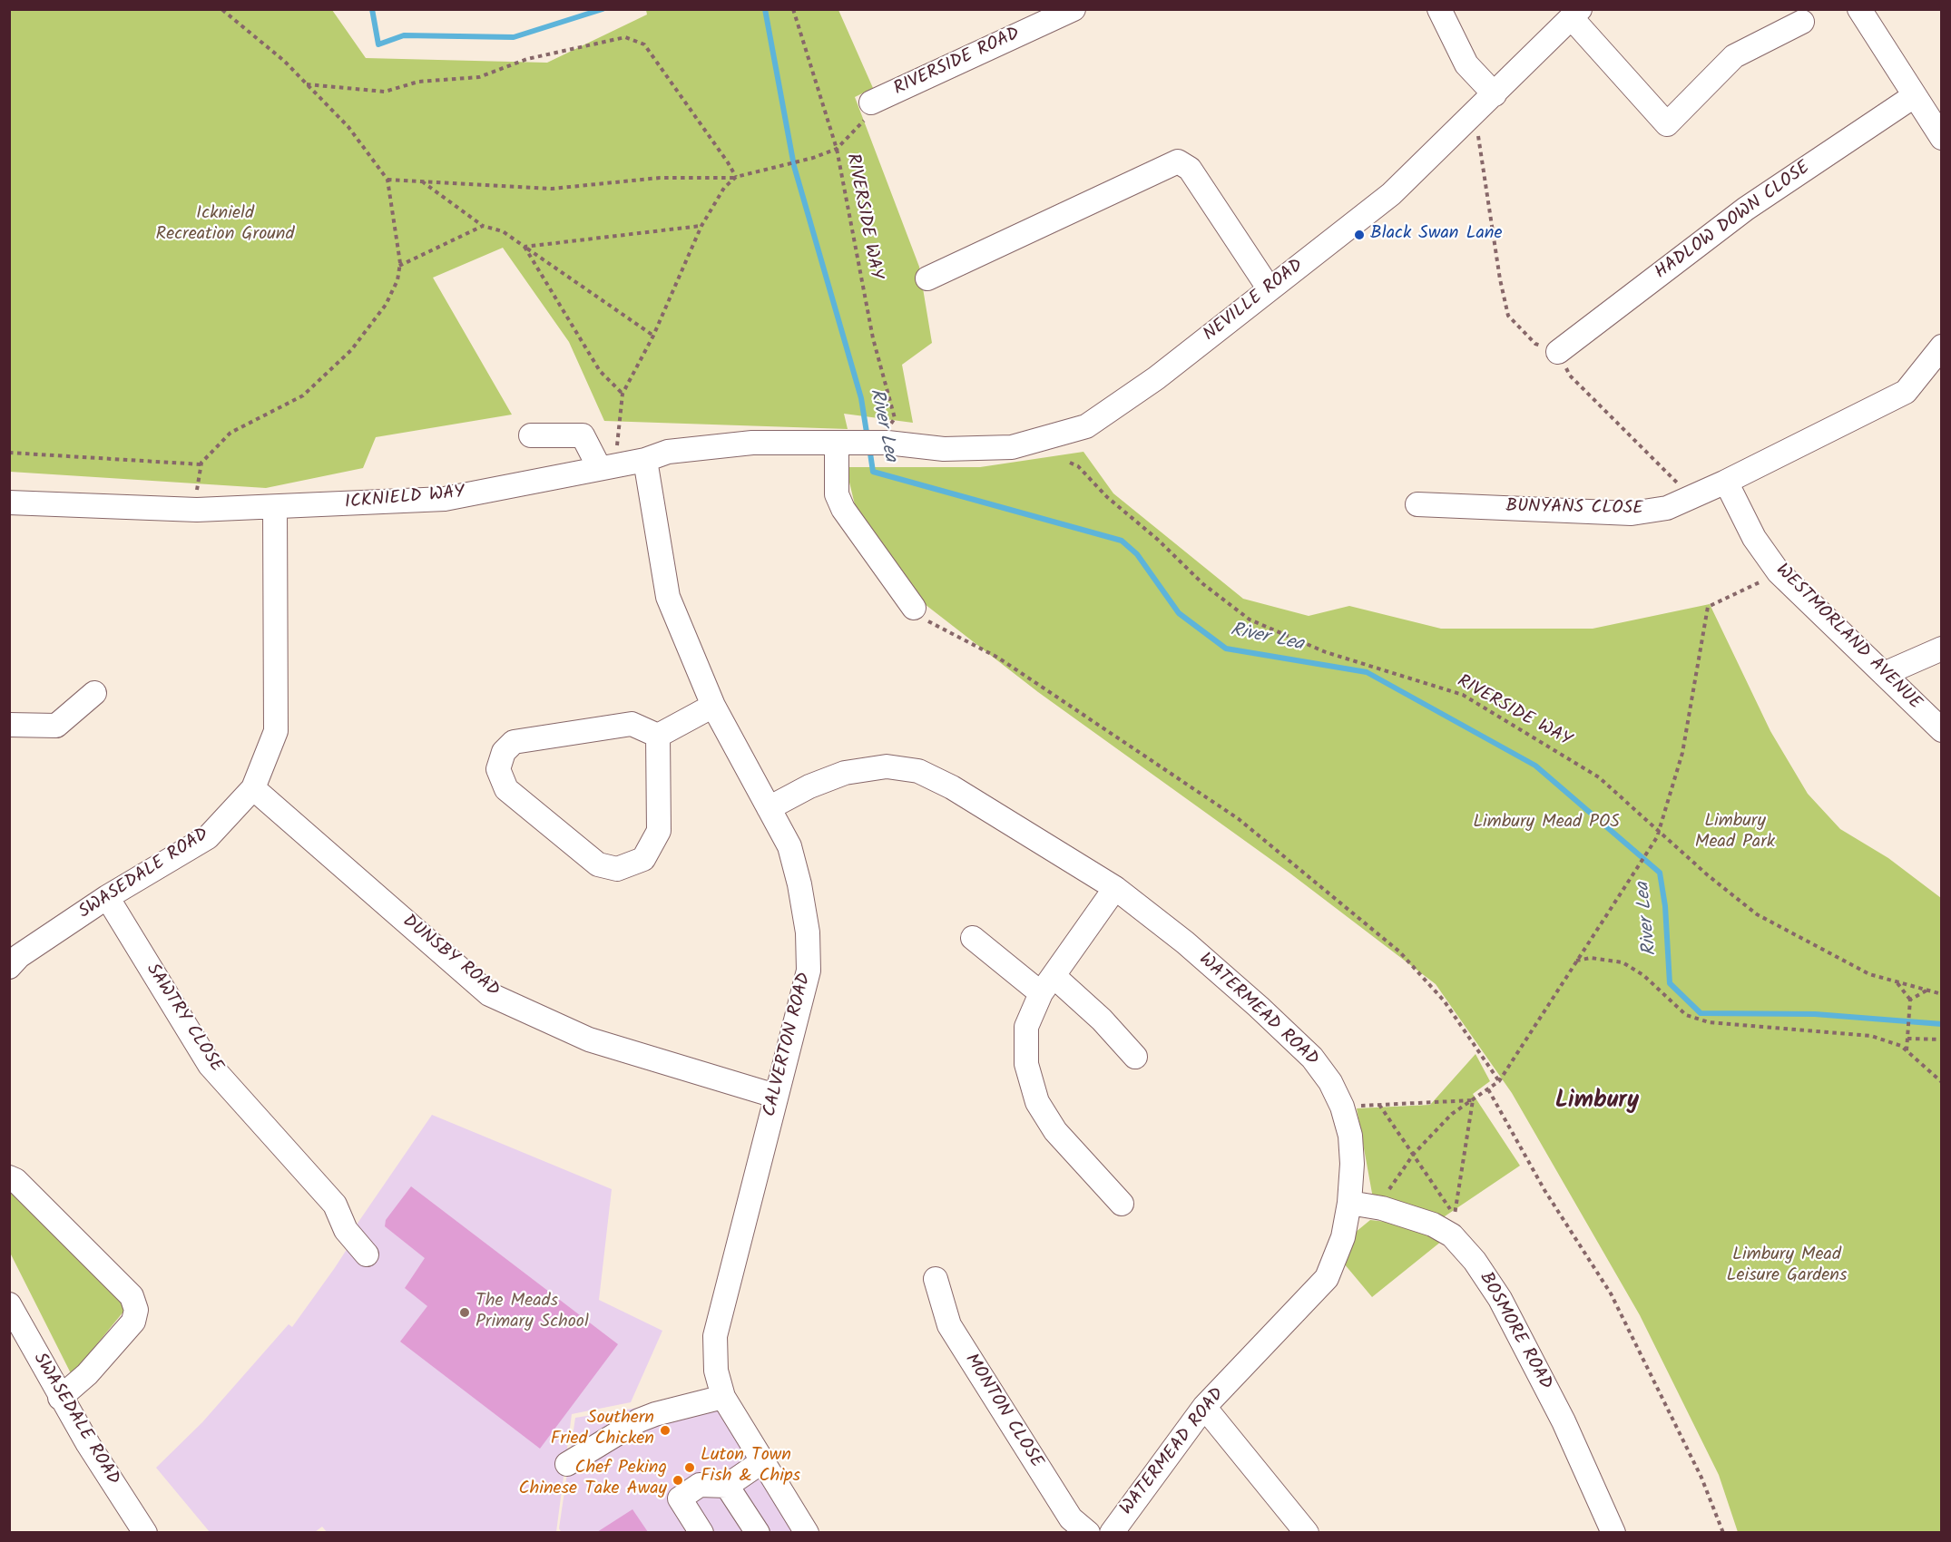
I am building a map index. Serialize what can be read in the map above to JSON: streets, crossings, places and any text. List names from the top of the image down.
{
  "streets": {
    "street": [
      "RIVERSIDE ROAD",
      "HADLOW DOWN CLOSE",
      "NEVILLE ROAD",
      "ICKNIELD WAY",
      "BUNYANS CLOSE",
      "WESTMORLAND AVENUE",
      "SWASEDALE ROAD",
      "DUNSBY ROAD",
      "WATERMEAD ROAD",
      "SAWTRY CLOSE",
      "CALVERTON ROAD",
      "BOSMORE ROAD",
      "MONTON CLOSE"
    ],
    "path": ["RIVERSIDE WAY"]
  },
  "crossings": [
    ["RIVERSIDE WAY", "NEVILLE ROAD"],
    ["NEVILLE ROAD", "ICKNIELD WAY"],
    ["ICKNIELD WAY", "SWASEDALE ROAD"],
    ["ICKNIELD WAY", "CALVERTON ROAD"],
    ["BUNYANS CLOSE", "WESTMORLAND AVENUE"],
    ["SWASEDALE ROAD", "DUNSBY ROAD"],
    ["SWASEDALE ROAD", "SAWTRY CLOSE"],
    ["DUNSBY ROAD", "CALVERTON ROAD"],
    ["WATERMEAD ROAD", "CALVERTON ROAD"],
    ["WATERMEAD ROAD", "BOSMORE ROAD"]
  ],
  "districts": ["Limbury"],
  "water": ["River Lea"],
  "parks": [
    "Icknield Recreation Ground",
    "Limbury Mead Park",
    "Limbury Mead POS",
    "Limbury Mead Leisure Gardens"
  ],
  "places": [
    "Black Swan Lane",
    "The Meads Primary School",
    "Southern Fried Chicken",
    "Luton Town Fish & Chips",
    "Chef Peking Chinese Take Away"
  ]
}
